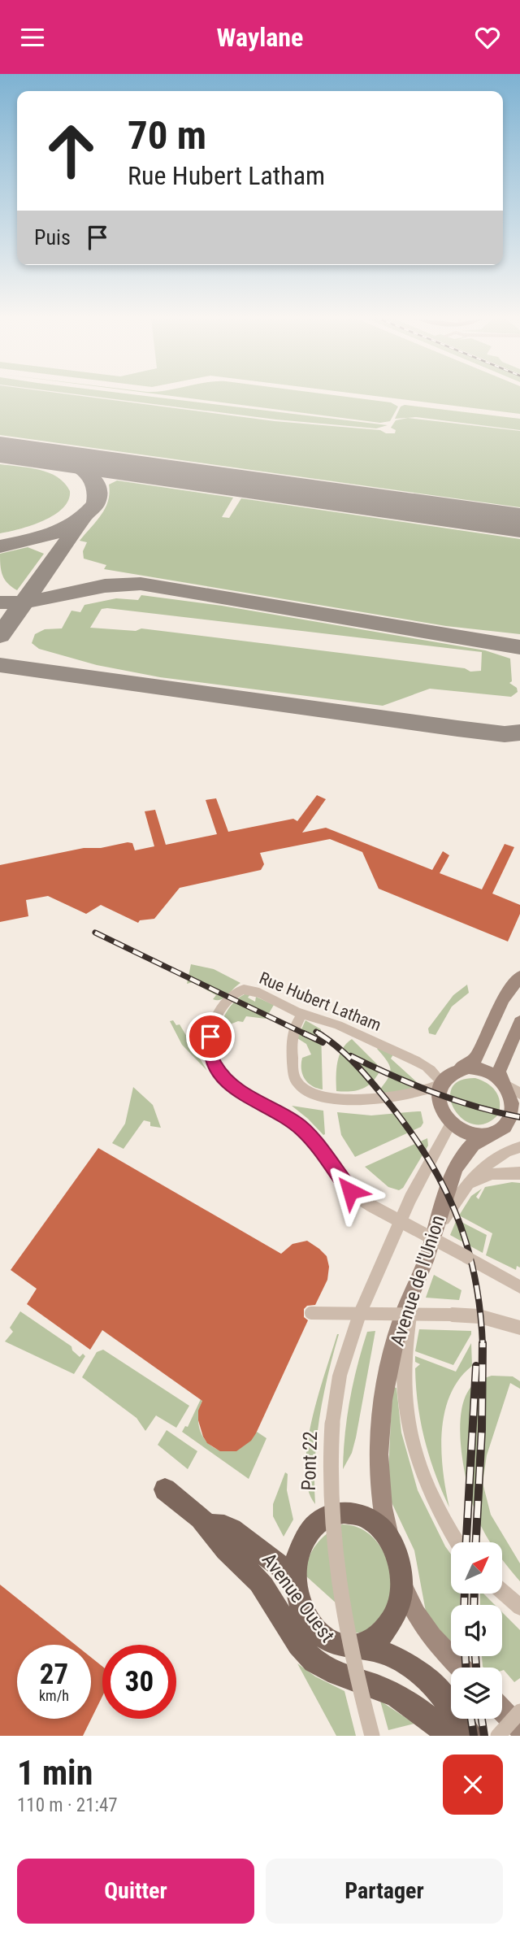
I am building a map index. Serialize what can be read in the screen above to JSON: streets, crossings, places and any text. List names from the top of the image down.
{
  "streets": {
    "main road": ["Avenue Ouest"],
    "street": ["Rue Hubert Latham", "Avenue de l'Union", "Pont 22"]
  },
  "crossings": [
    ["Rue Hubert Latham", "Avenue de l'Union"],
    ["Avenue de l'Union", "Pont 22"],
    ["Avenue de l'Union", "Avenue Ouest"]
  ],
  "north": "top right",
  "page": {
    "header": "Waylane",
    "turn": ["70 m", "Rue Hubert Latham"],
    "then": "Puis",
    "speed": "27 km/h",
    "limit": "30",
    "heading": ["1 min", "110 m · 21:47"],
    "buttons": ["Quitter", "Partager"]
  }
}
